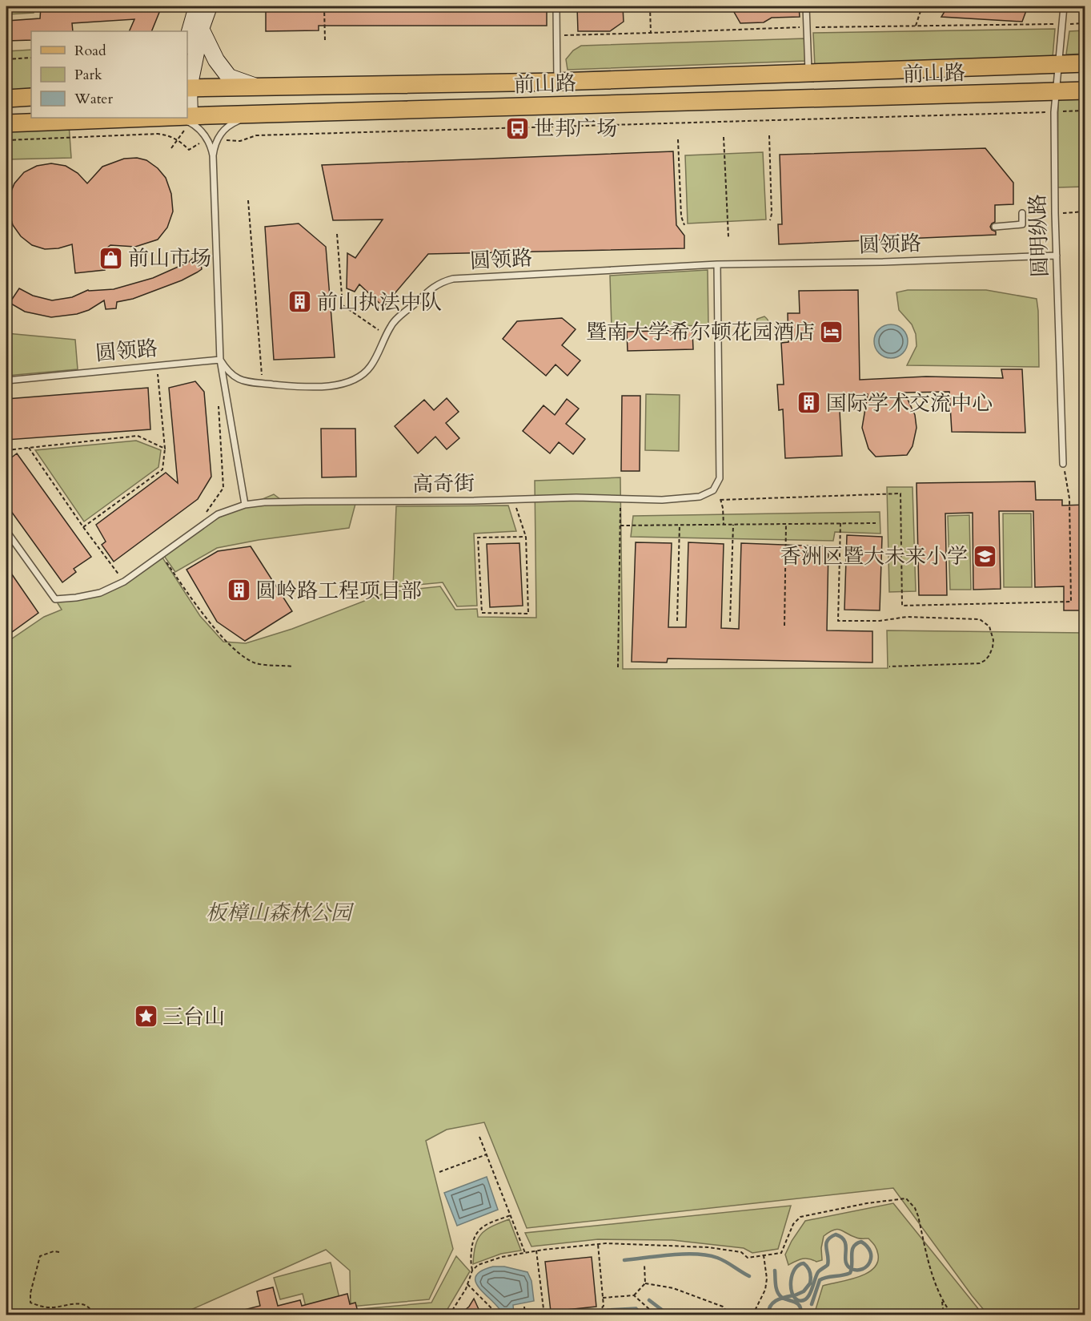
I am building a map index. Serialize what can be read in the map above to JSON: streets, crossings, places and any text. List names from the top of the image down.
{
  "streets": {
    "main road": ["前山路"],
    "lane": ["圆明纵路", "圆领路", "高奇街"]
  },
  "crossings": [
    ["前山路", "圆明纵路"],
    ["圆明纵路", "圆领路"]
  ],
  "parks": ["板樟山森林公园"],
  "places": {
    "bus stop": ["世邦广场"],
    "shop": ["前山市场"],
    "building": ["前山执法中队", "国际学术交流中心", "圆岭路工程项目部"],
    "hotel": ["暨南大学希尔顿花园酒店"],
    "school or university": ["香洲区暨大未来小学"],
    "place": ["三台山"]
  },
  "legend": ["Road", "Park", "Water"]
}
